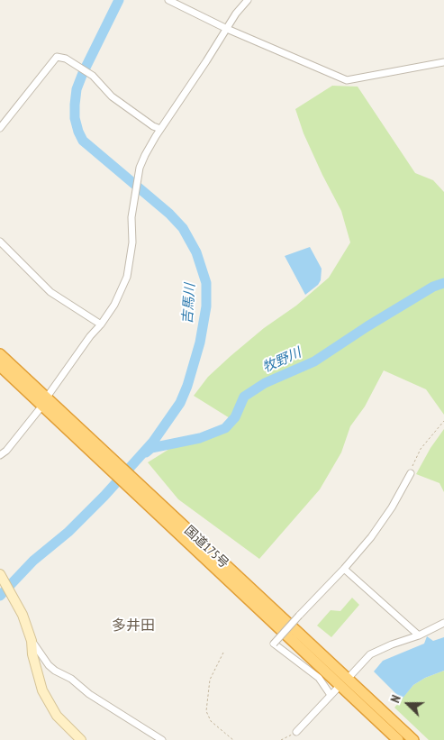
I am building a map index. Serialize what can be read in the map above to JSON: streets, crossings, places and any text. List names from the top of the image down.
{
  "streets": {
    "highway": ["国道175号"]
  },
  "districts": ["多井田"],
  "water": ["吉馬川", "牧野川"],
  "north": "left"
}
